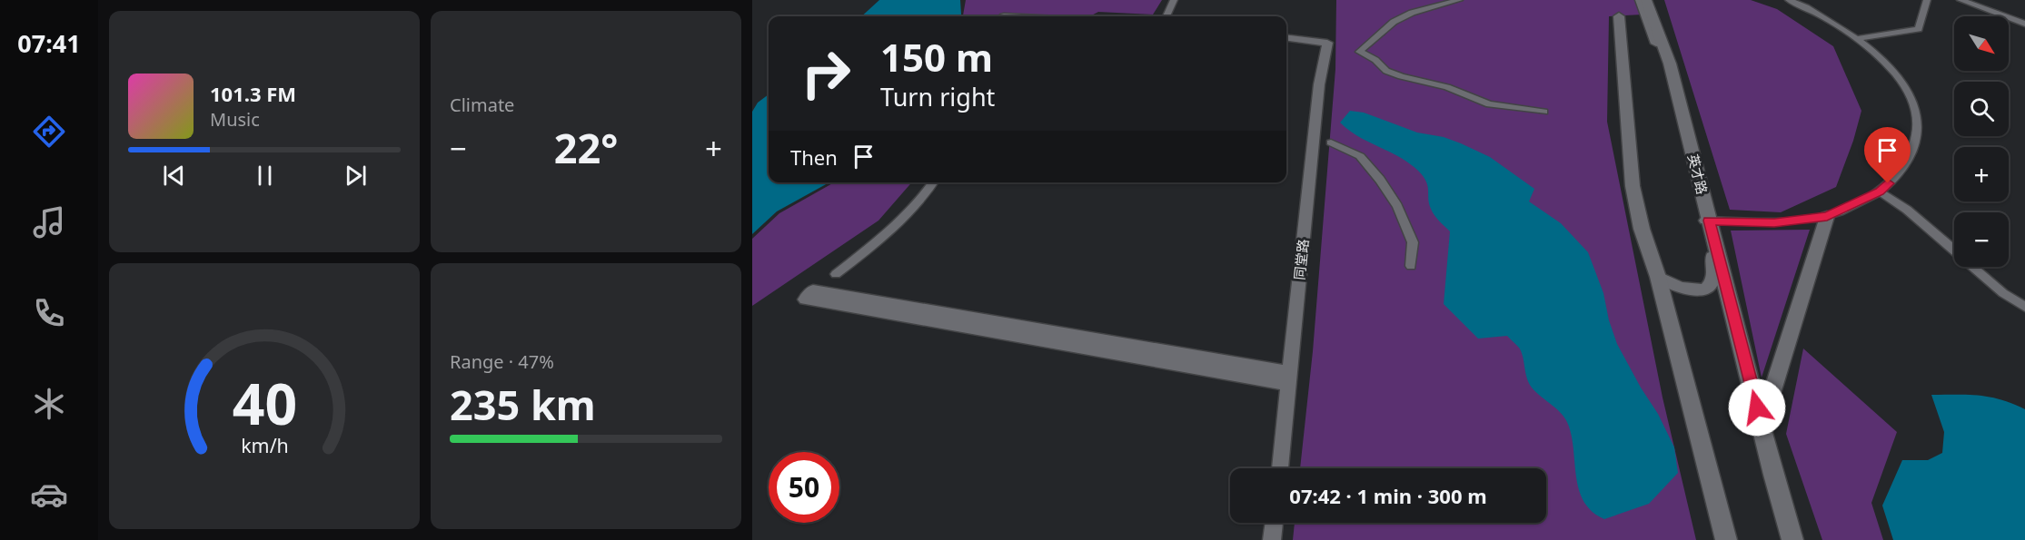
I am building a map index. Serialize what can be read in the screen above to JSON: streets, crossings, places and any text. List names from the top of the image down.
{
  "streets": {
    "main road": ["英才路"],
    "street": ["同堂路"]
  },
  "north": "bottom right",
  "page": {
    "tabs": "07:41",
    "tile": [
      "Climate",
      ["Range · 47%", "235 km"]
    ],
    "map_buttons": ["+", "−"],
    "turn": ["150 m", "Turn right"],
    "song": ["101.3 FM", "Music"],
    "heat": ["−", "22°", "+"],
    "then": "Then",
    "limit": "50",
    "trip": "07:42 · 1 min · 300 m",
    "gauge": ["40", "km/h"]
  }
}
